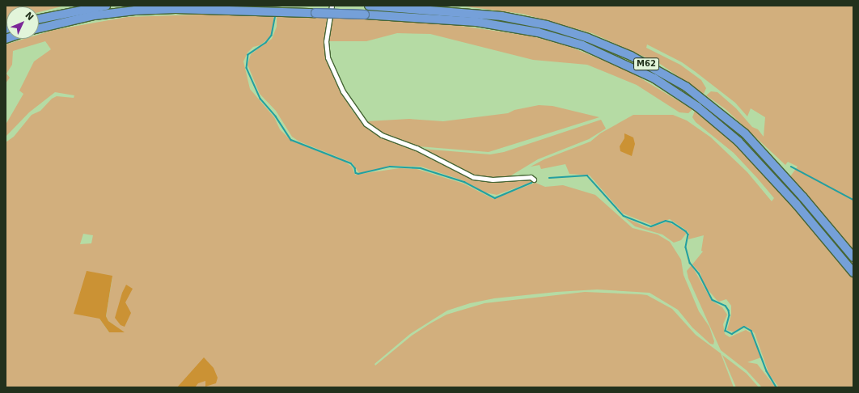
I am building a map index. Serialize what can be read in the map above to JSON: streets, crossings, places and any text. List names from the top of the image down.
{
  "streets": {
    "highway": ["M62"]
  },
  "north": "top right"
}
